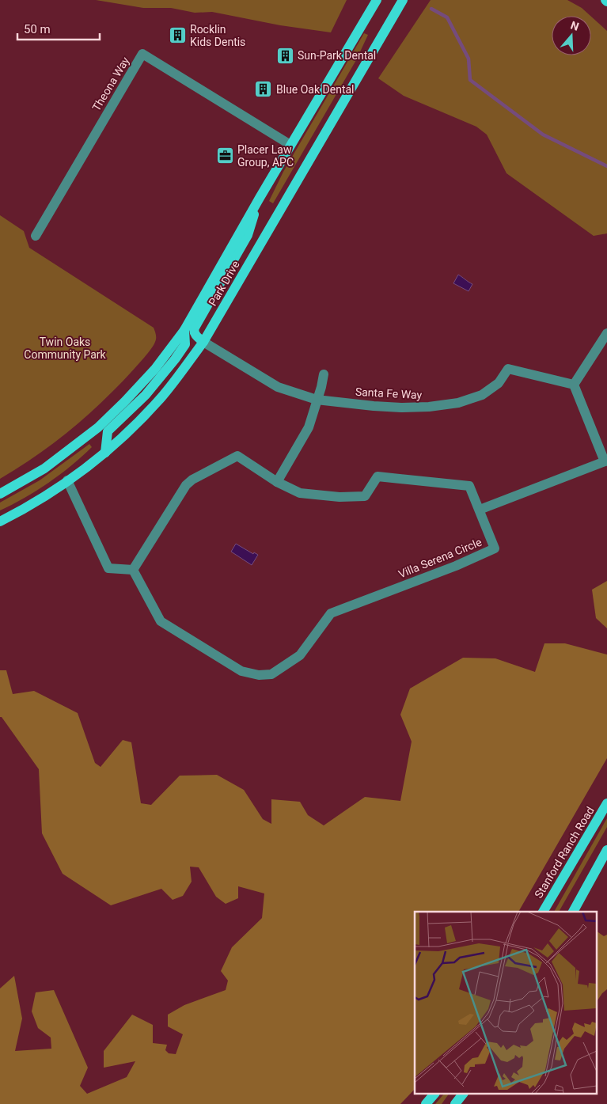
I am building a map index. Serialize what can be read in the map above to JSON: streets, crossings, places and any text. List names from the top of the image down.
{
  "streets": {
    "main road": ["Park Drive", "Stanford Ranch Road"],
    "street": ["Theona Way", "Santa Fe Way", "Villa Serena Circle"]
  },
  "crossings": [
    ["Theona Way", "Park Drive"],
    ["Park Drive", "Santa Fe Way"]
  ],
  "parks": ["Twin Oaks Community Park"],
  "places": {
    "building": ["Rocklin Kids Dentis", "Sun-Park Dental", "Blue Oak Dental"],
    "office": ["Placer Law Group, APC"]
  },
  "scale_bar": "50 m",
  "north": "top"
}
